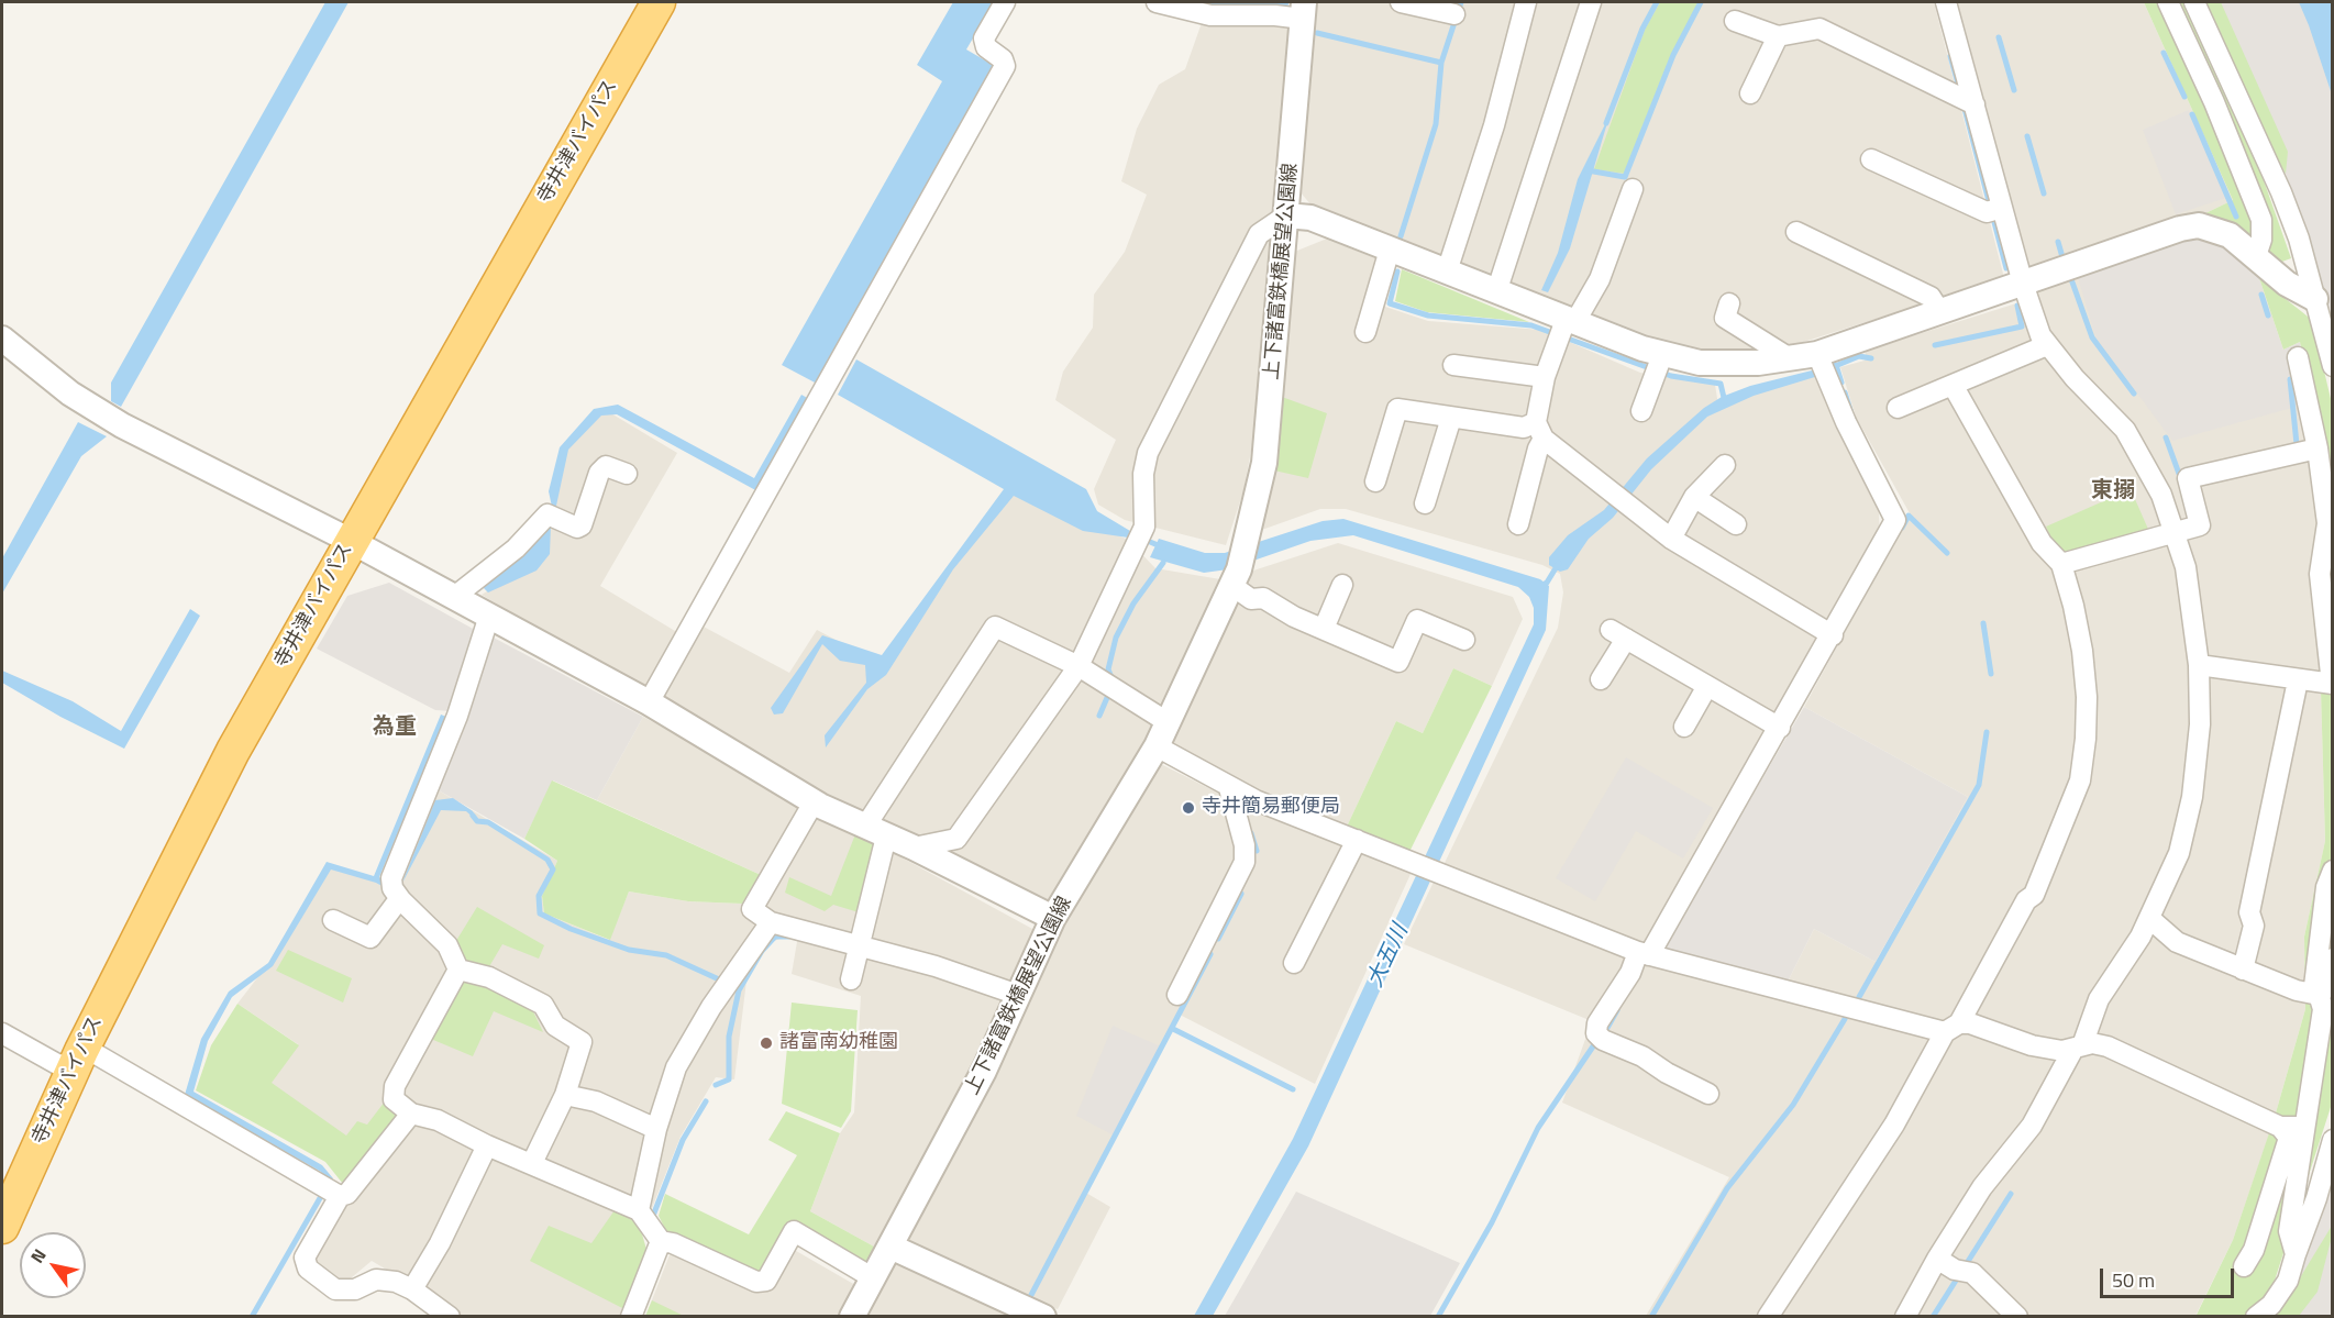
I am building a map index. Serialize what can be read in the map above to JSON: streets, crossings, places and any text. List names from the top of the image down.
{
  "streets": {
    "highway": ["寺井津バイパス"],
    "street": ["上下諸富鉄橋展望公園線"]
  },
  "districts": ["東搦", "為重"],
  "water": ["大五川"],
  "places": ["寺井簡易郵便局", "諸富南幼稚園"],
  "scale_bar": "50 m",
  "north": "top left"
}
